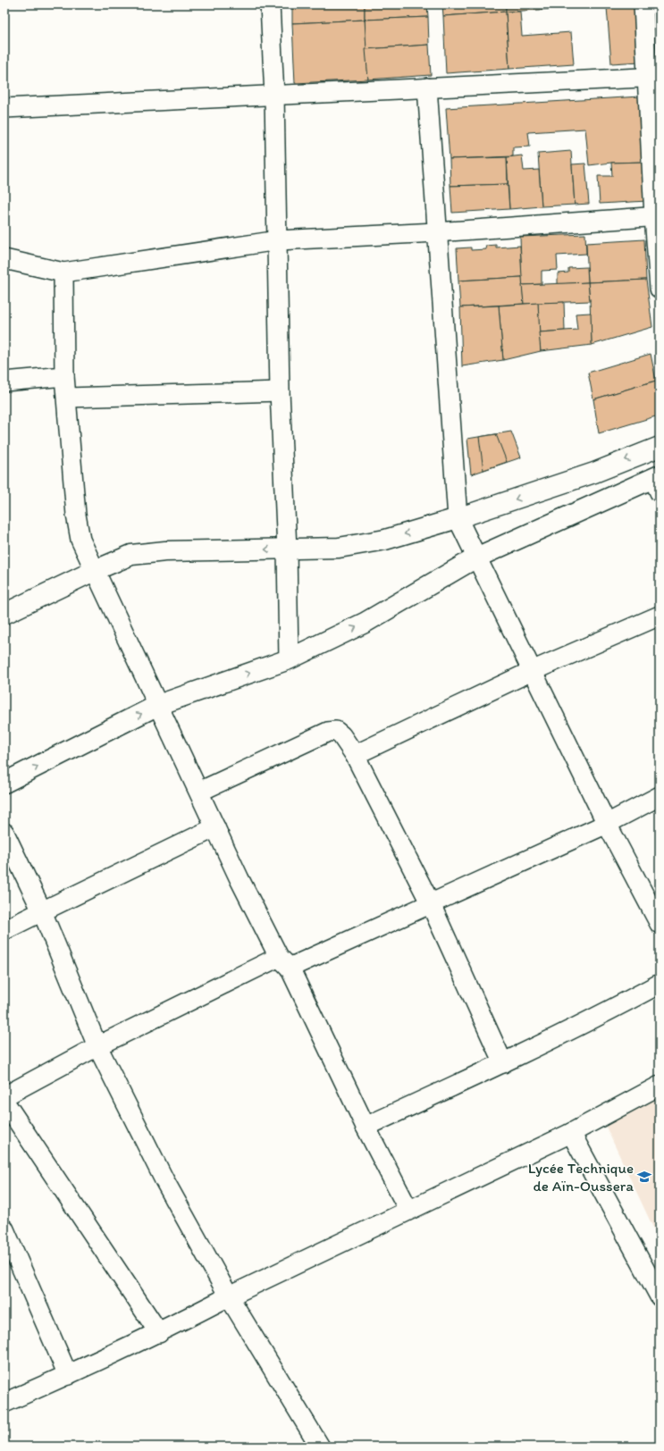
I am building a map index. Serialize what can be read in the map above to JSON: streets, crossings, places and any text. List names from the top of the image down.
{
  "places": {
    "school or university": ["Lycée Technique de Aïn-Oussera"]
  }
}
